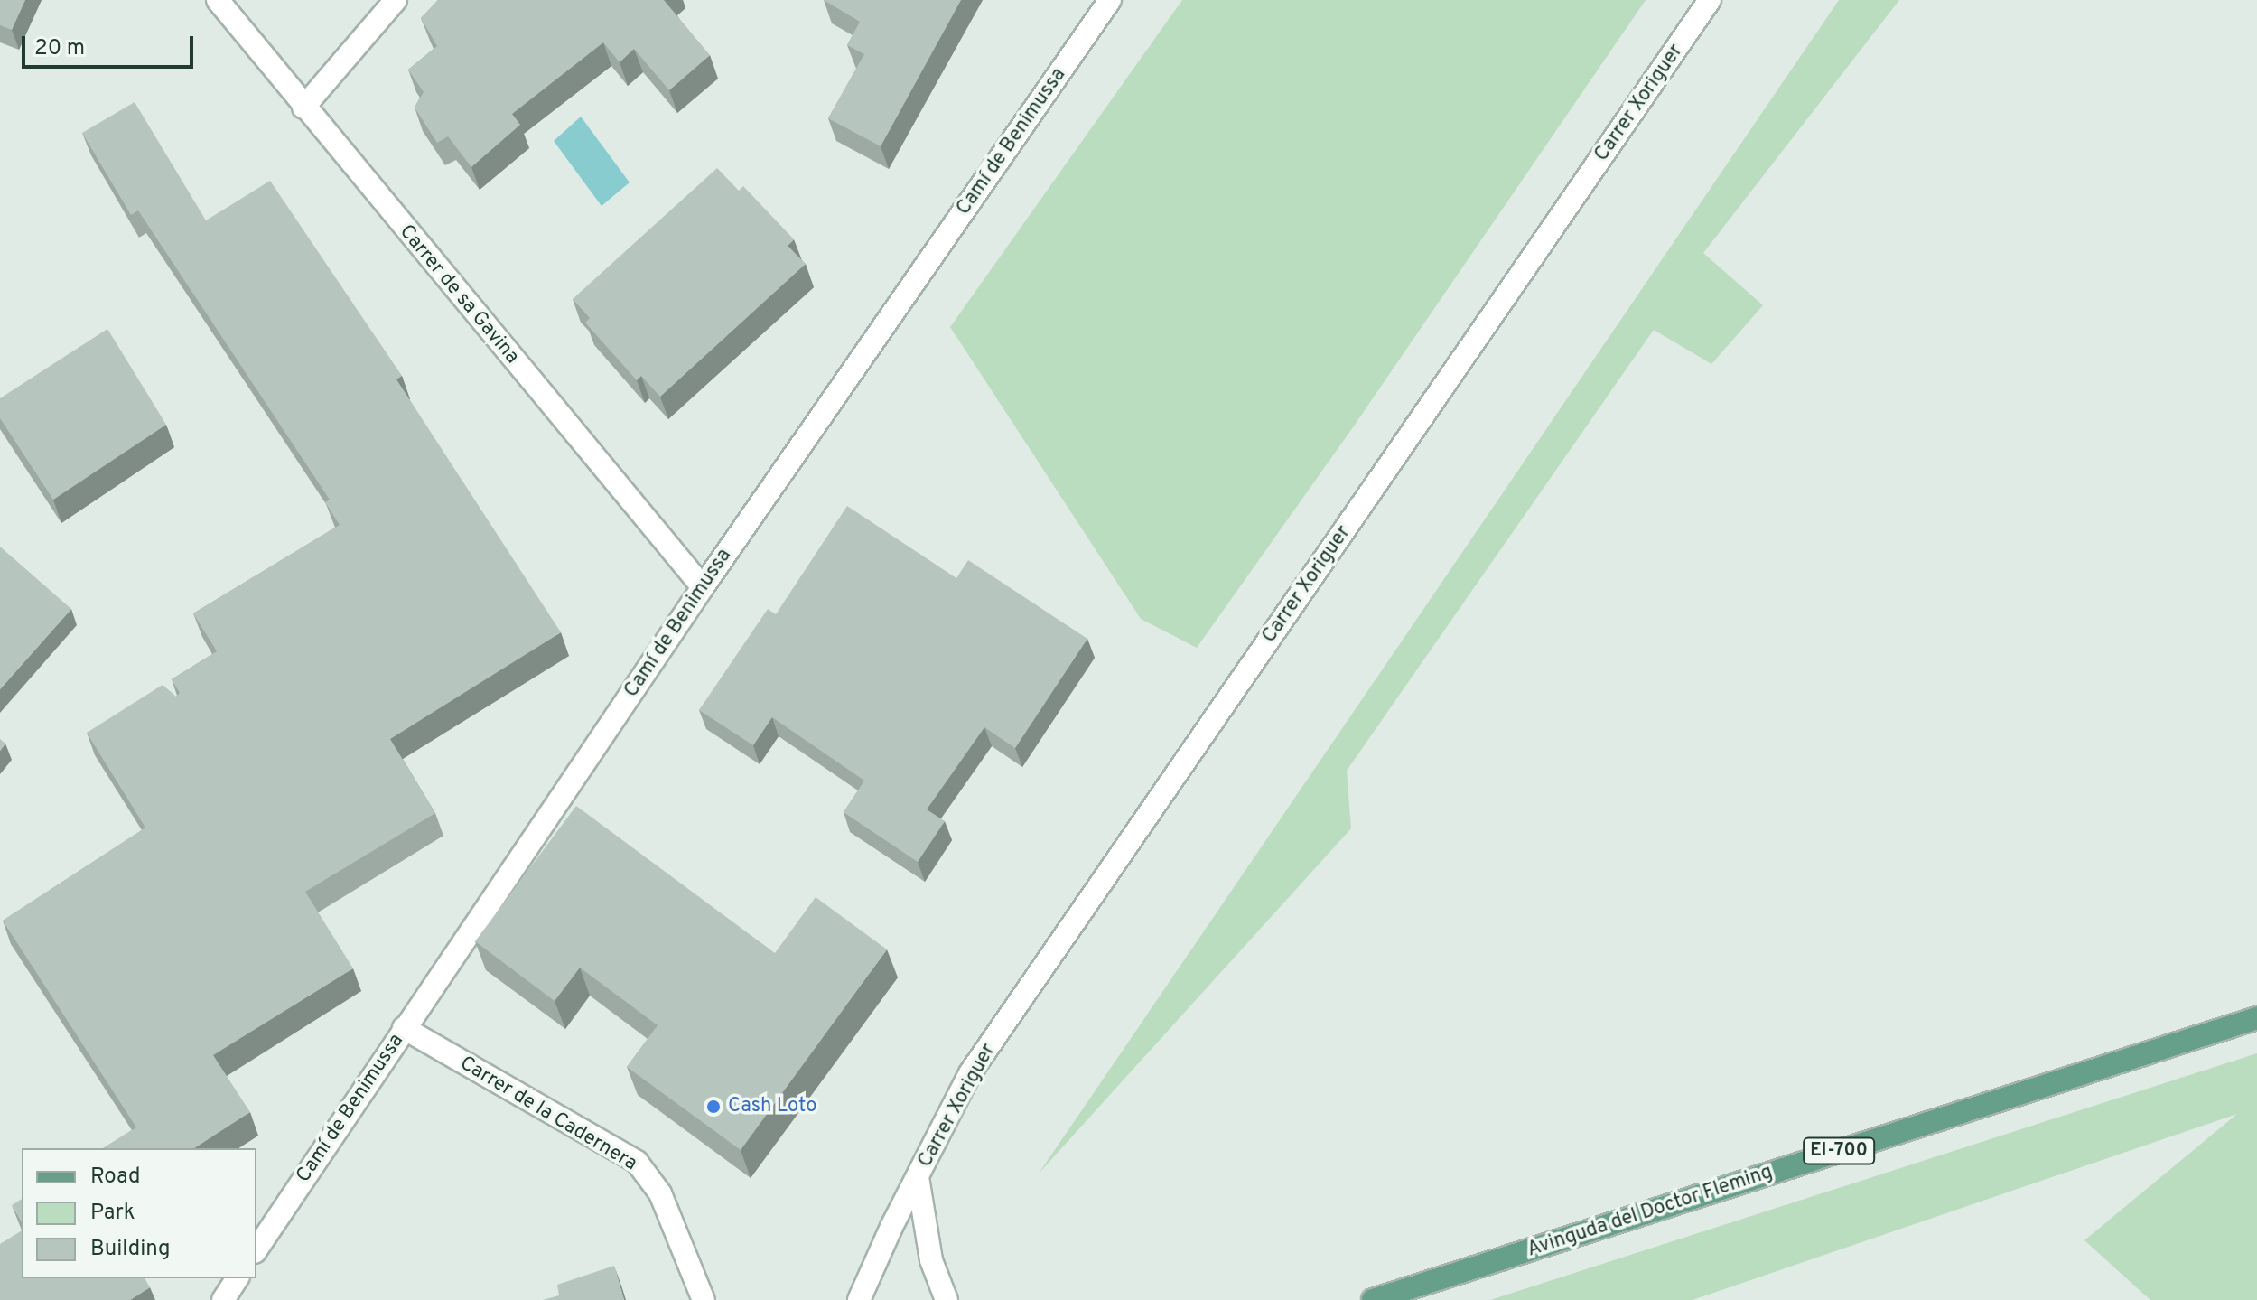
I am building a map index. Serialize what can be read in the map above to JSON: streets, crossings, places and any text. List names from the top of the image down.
{
  "streets": {
    "main road": ["EI-700", "Avinguda del Doctor Fleming"],
    "street": [
      "Carrer Xoriguer",
      "Camí de Benimussa",
      "Carrer de sa Gavina",
      "Carrer de la Cadernera"
    ]
  },
  "crossings": [
    ["Camí de Benimussa", "Carrer de sa Gavina"],
    ["Camí de Benimussa", "Carrer de la Cadernera"]
  ],
  "places": ["Cash Loto"],
  "legend": ["Road", "Park", "Building"],
  "scale_bar": "20 m"
}
